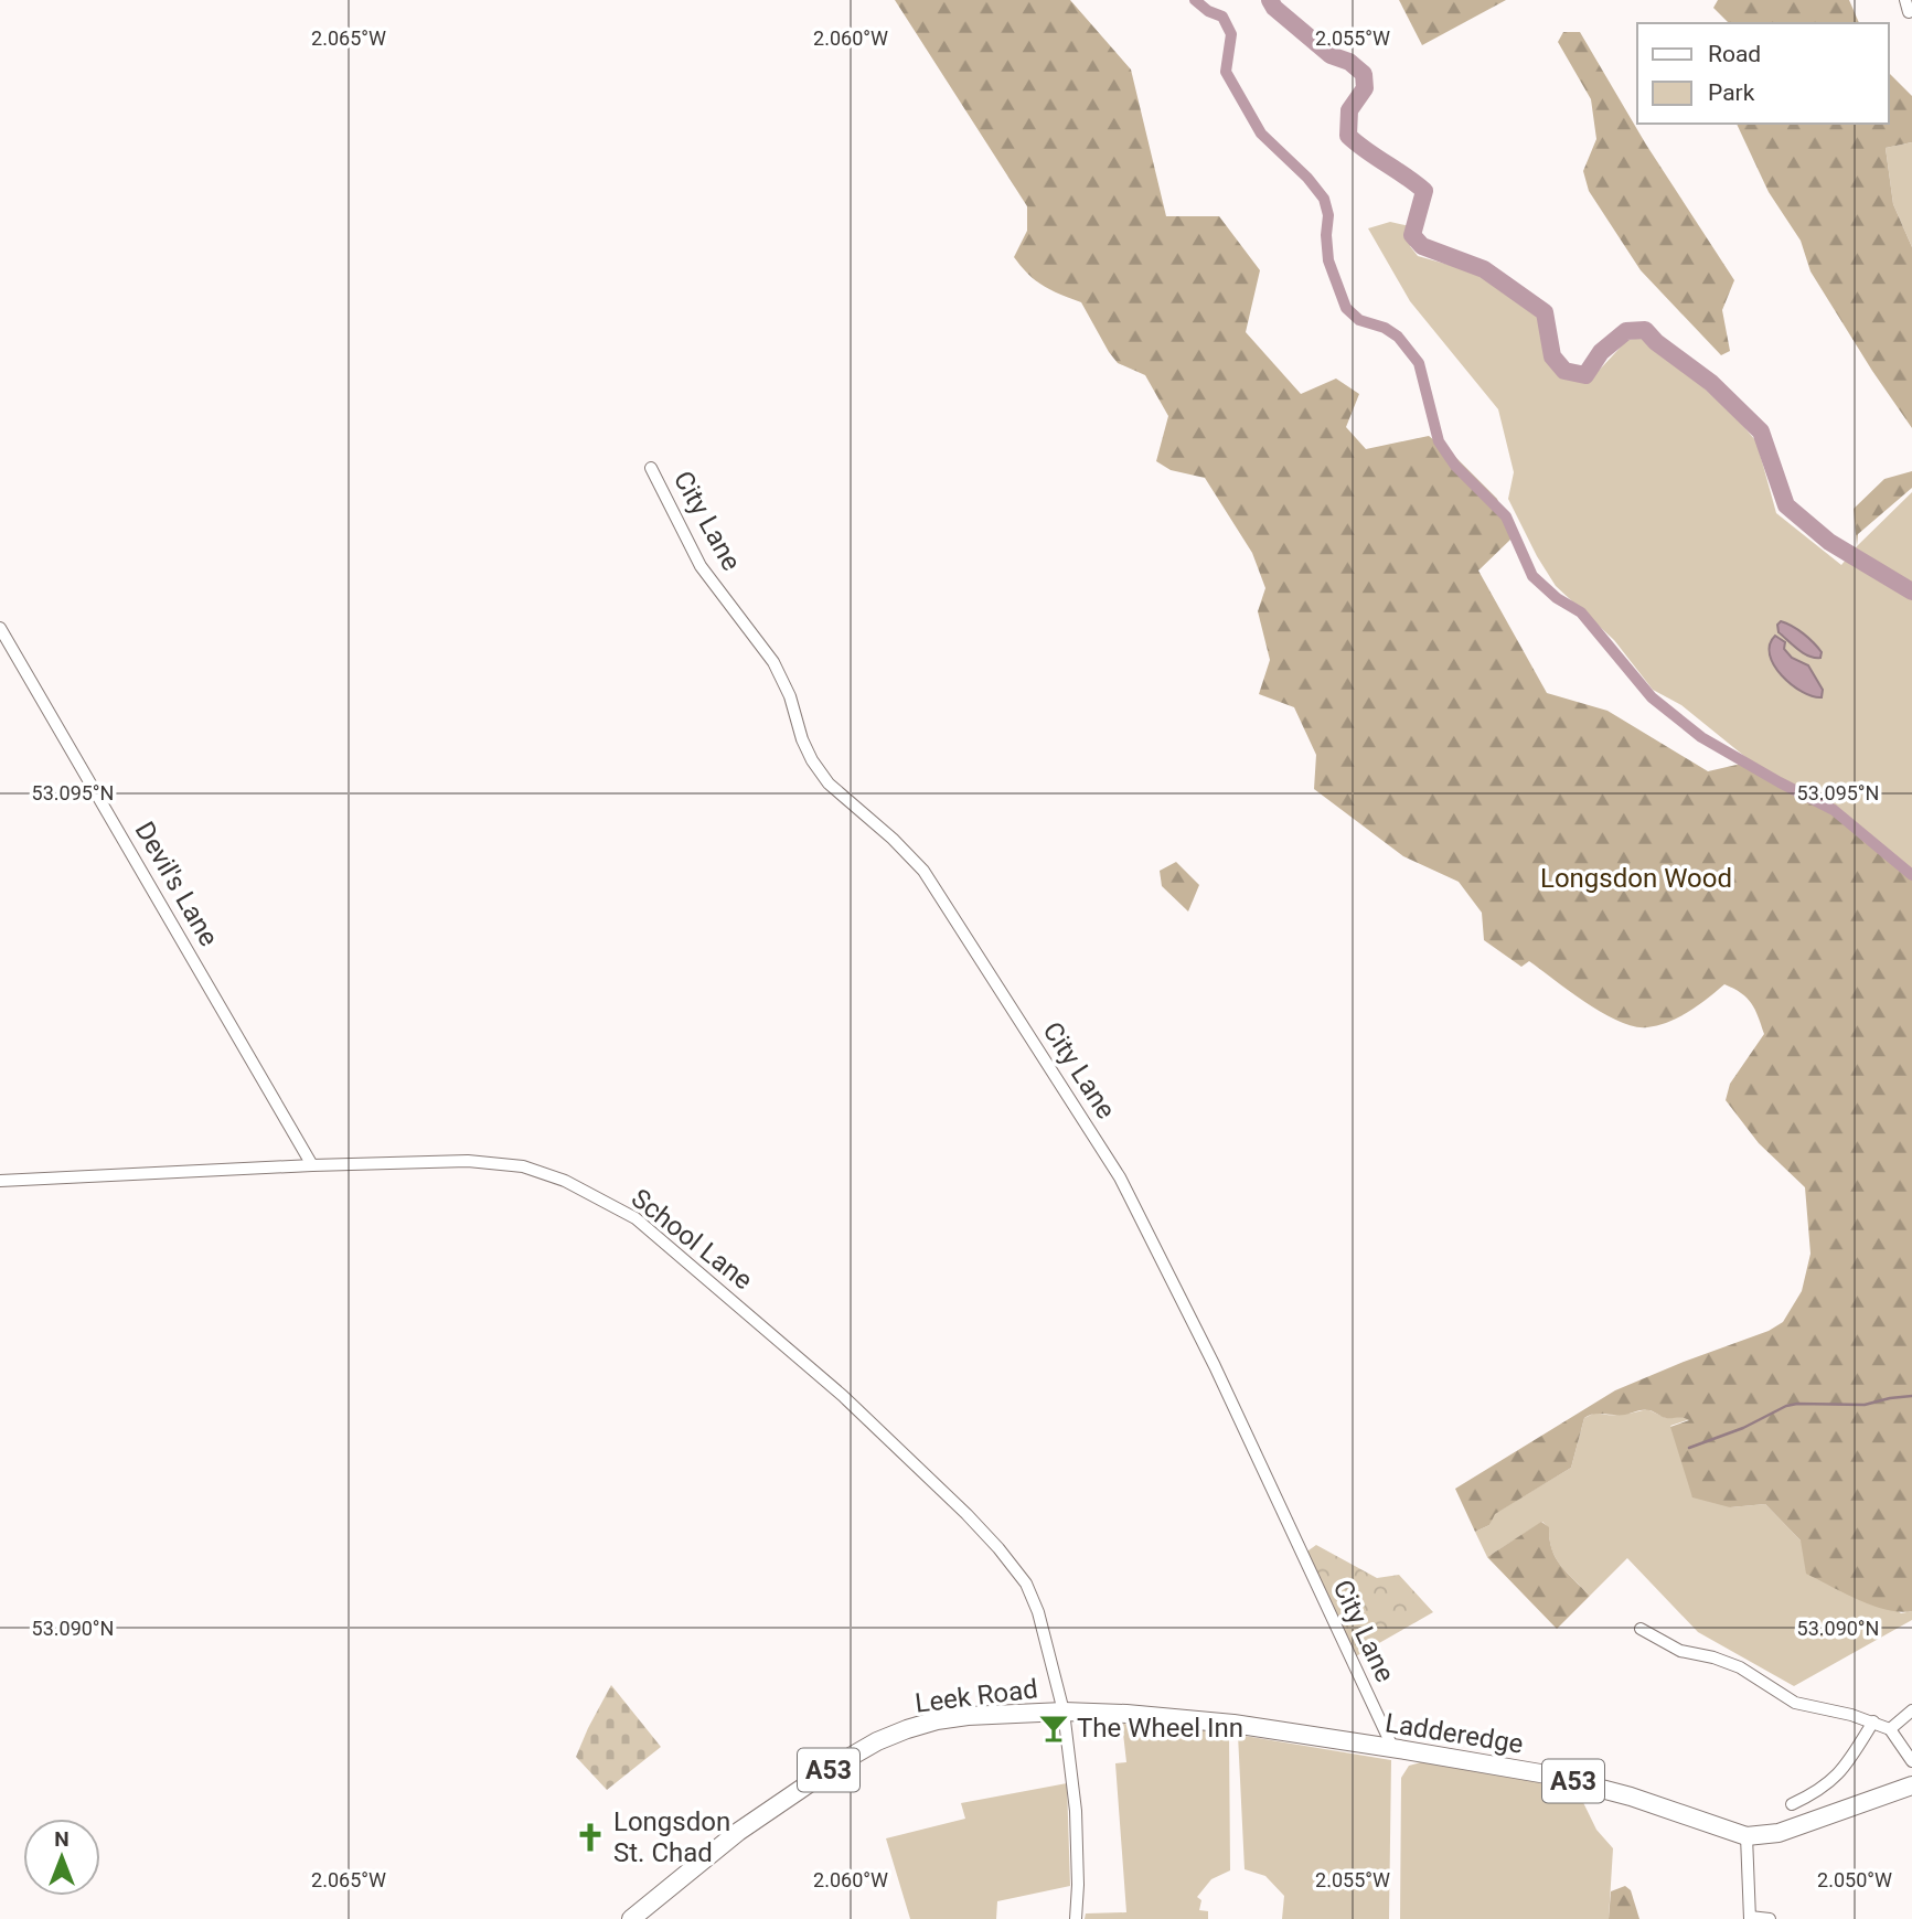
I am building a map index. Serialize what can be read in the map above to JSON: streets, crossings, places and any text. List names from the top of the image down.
{
  "streets": {
    "highway": ["Leek Road", "Ladderedge", "A53"],
    "street": ["City Lane", "Devil's Lane", "School Lane"]
  },
  "crossings": [
    ["City Lane", "Ladderedge"],
    ["Devil's Lane", "School Lane"],
    ["School Lane", "Leek Road"],
    ["School Lane", "Ladderedge"],
    ["Leek Road", "Ladderedge"]
  ],
  "parks": ["Longsdon Wood"],
  "places": {
    "bar": ["The Wheel Inn"],
    "church": ["Longsdon St. Chad"]
  },
  "legend": ["Road", "Park"],
  "north": "top",
  "coordinates": [
    "2.065°W",
    "2.060°W",
    "2.055°W",
    "53.095°N",
    "53.090°N",
    "2.050°W"
  ]
}
